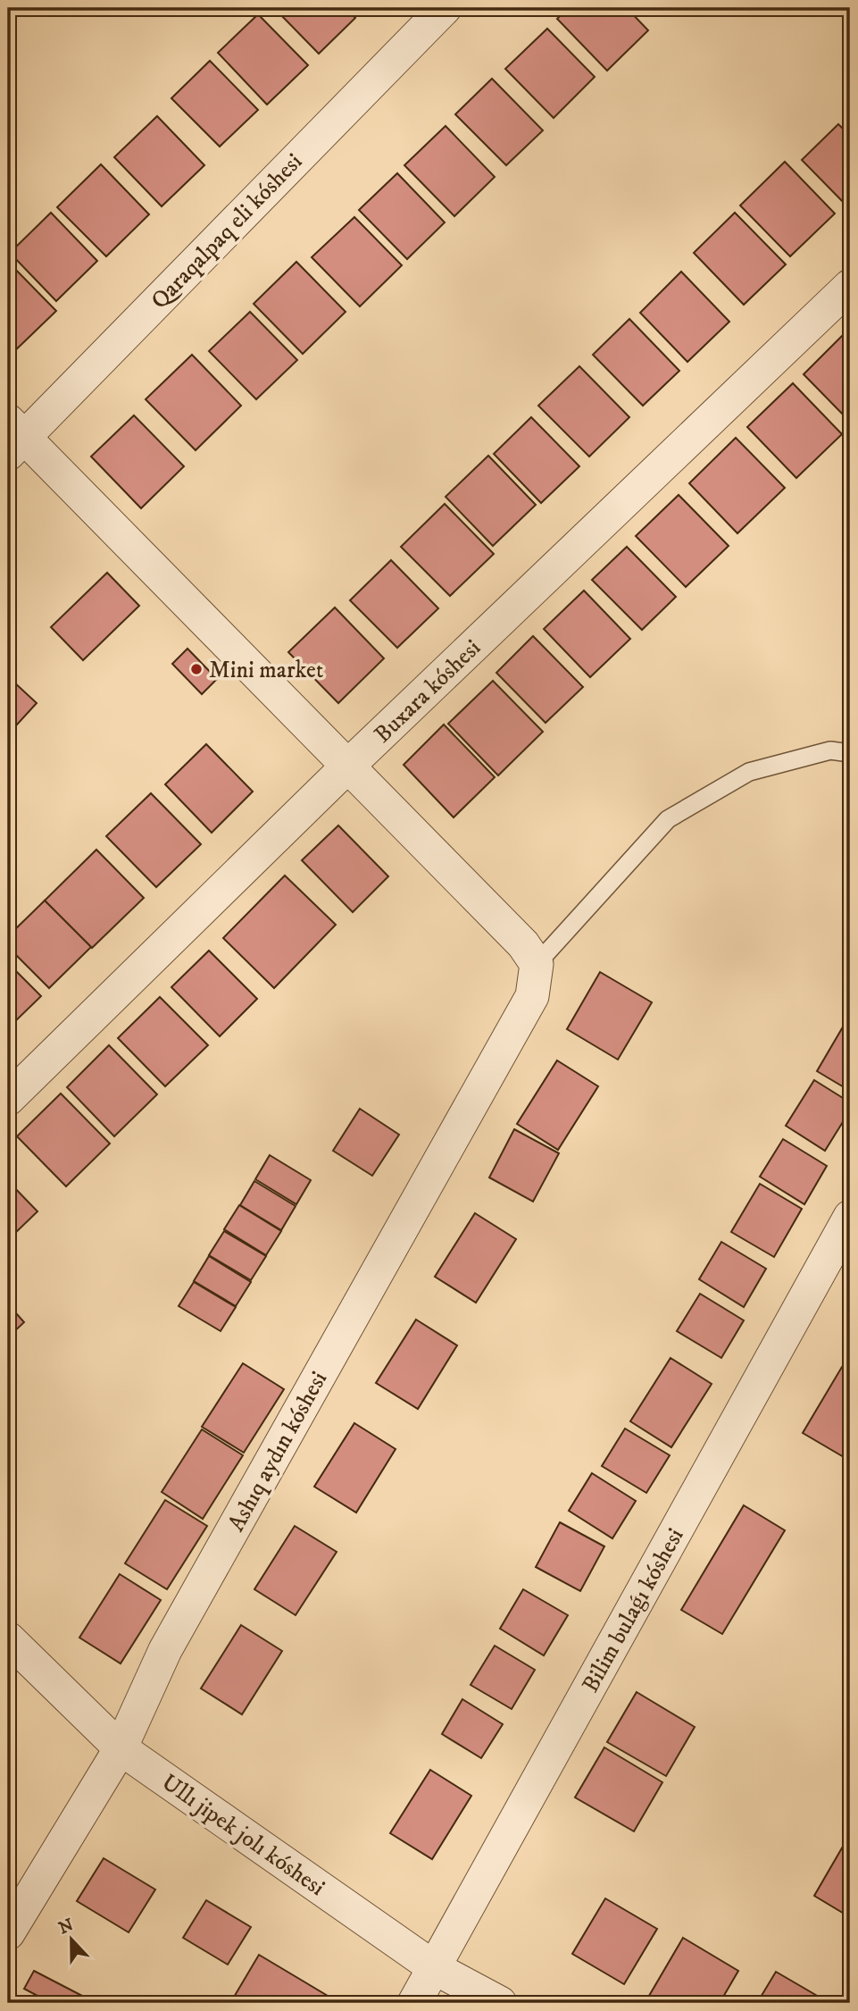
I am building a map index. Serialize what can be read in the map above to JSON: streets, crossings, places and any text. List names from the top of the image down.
{
  "streets": {
    "street": [
      "Qaraqalpaq eli kóshesi",
      "Buxara kóshesi",
      "Ashıq aydın kóshesi",
      "Bilim bulaǵı kóshesi",
      "Ullı jipek jolı kóshesi"
    ]
  },
  "crossings": [
    ["Ashıq aydın kóshesi", "Ullı jipek jolı kóshesi"],
    ["Bilim bulaǵı kóshesi", "Ullı jipek jolı kóshesi"]
  ],
  "places": ["Mini market"],
  "north": "top"
}
